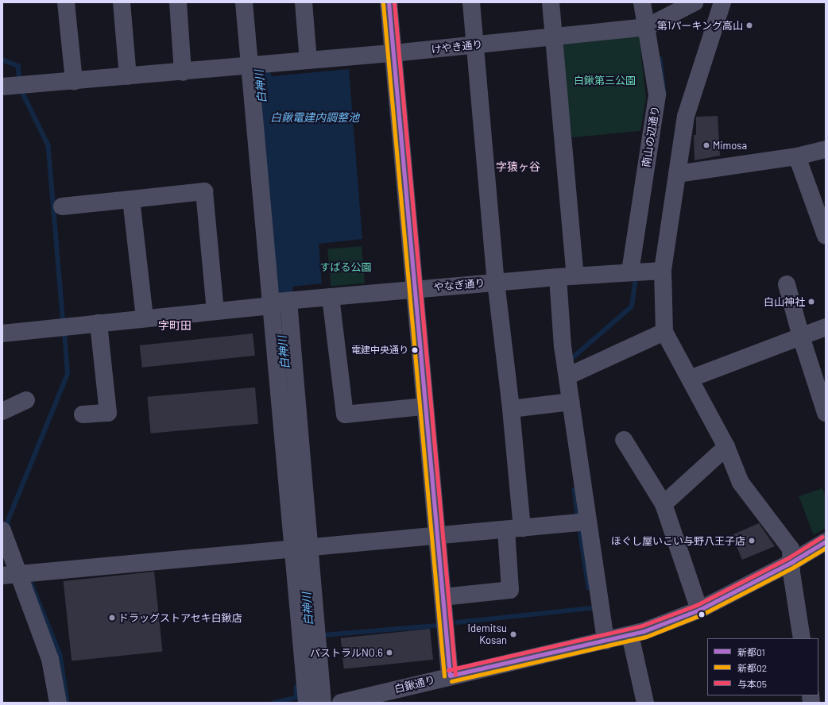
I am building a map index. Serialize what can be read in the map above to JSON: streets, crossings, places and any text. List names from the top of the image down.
{
  "streets": {
    "street": [
      "けやき通り",
      "南山の辺通り",
      "やなぎ通り",
      "白鍬通り"
    ]
  },
  "crossings": [
    ["けやき通り", "南山の辺通り"],
    ["南山の辺通り", "やなぎ通り"]
  ],
  "districts": ["字猿ヶ谷", "字町田"],
  "water": ["白神川", "白鍬電建内調整池"],
  "parks": ["白鍬第三公園", "すばる公園"],
  "places": [
    "第1パーキング高山",
    "Mimosa",
    "白山神社",
    "電建中央通り",
    "ほぐし屋いこい与野八王子店",
    "ドラッグストアセキ白鍬店",
    "Idemitsu Kosan",
    "パストラルNO.6"
  ],
  "lines": ["transit line 新都01", "transit line 与本05", "transit line 新都02"],
  "legend": ["新都01", "新都02", "与本05"]
}
